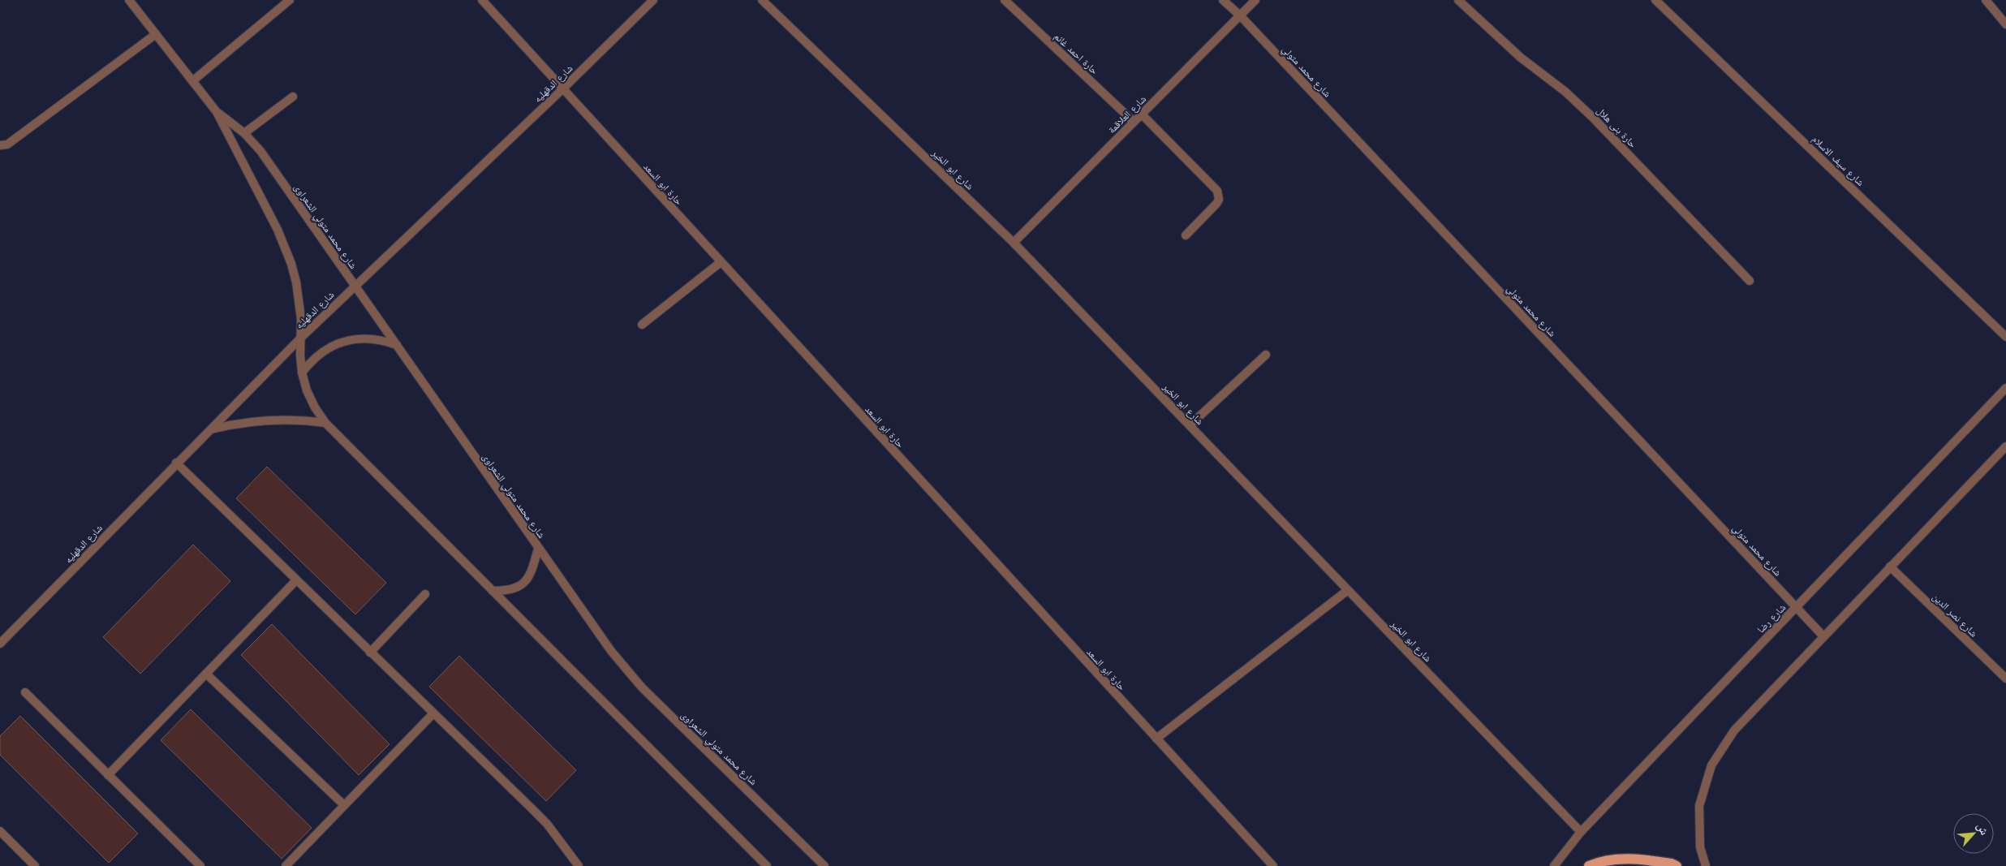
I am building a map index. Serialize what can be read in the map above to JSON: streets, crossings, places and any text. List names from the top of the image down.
{
  "streets": {
    "street": [
      "حارة احمد غانم",
      "شارع محمد متولي",
      "شارع الدقهليه",
      "شارع العلاقمة",
      "حارة بنى هلال",
      "شارع سيف الاسلام",
      "شارع ابو الخير",
      "حارة ابو السعد",
      "شارع محمد متولي الشعراوى",
      "شارع نصر الدين",
      "شارع رضا"
    ]
  },
  "crossings": [
    ["حارة احمد غانم", "شارع العلاقمة"],
    ["شارع محمد متولي", "شارع العلاقمة"],
    ["شارع محمد متولي", "شارع رضا"],
    ["شارع الدقهليه", "حارة ابو السعد"],
    ["شارع الدقهليه", "شارع محمد متولي الشعراوى"],
    ["شارع العلاقمة", "شارع ابو الخير"],
    ["شارع ابو الخير", "شارع رضا"]
  ],
  "north": "top right"
}
